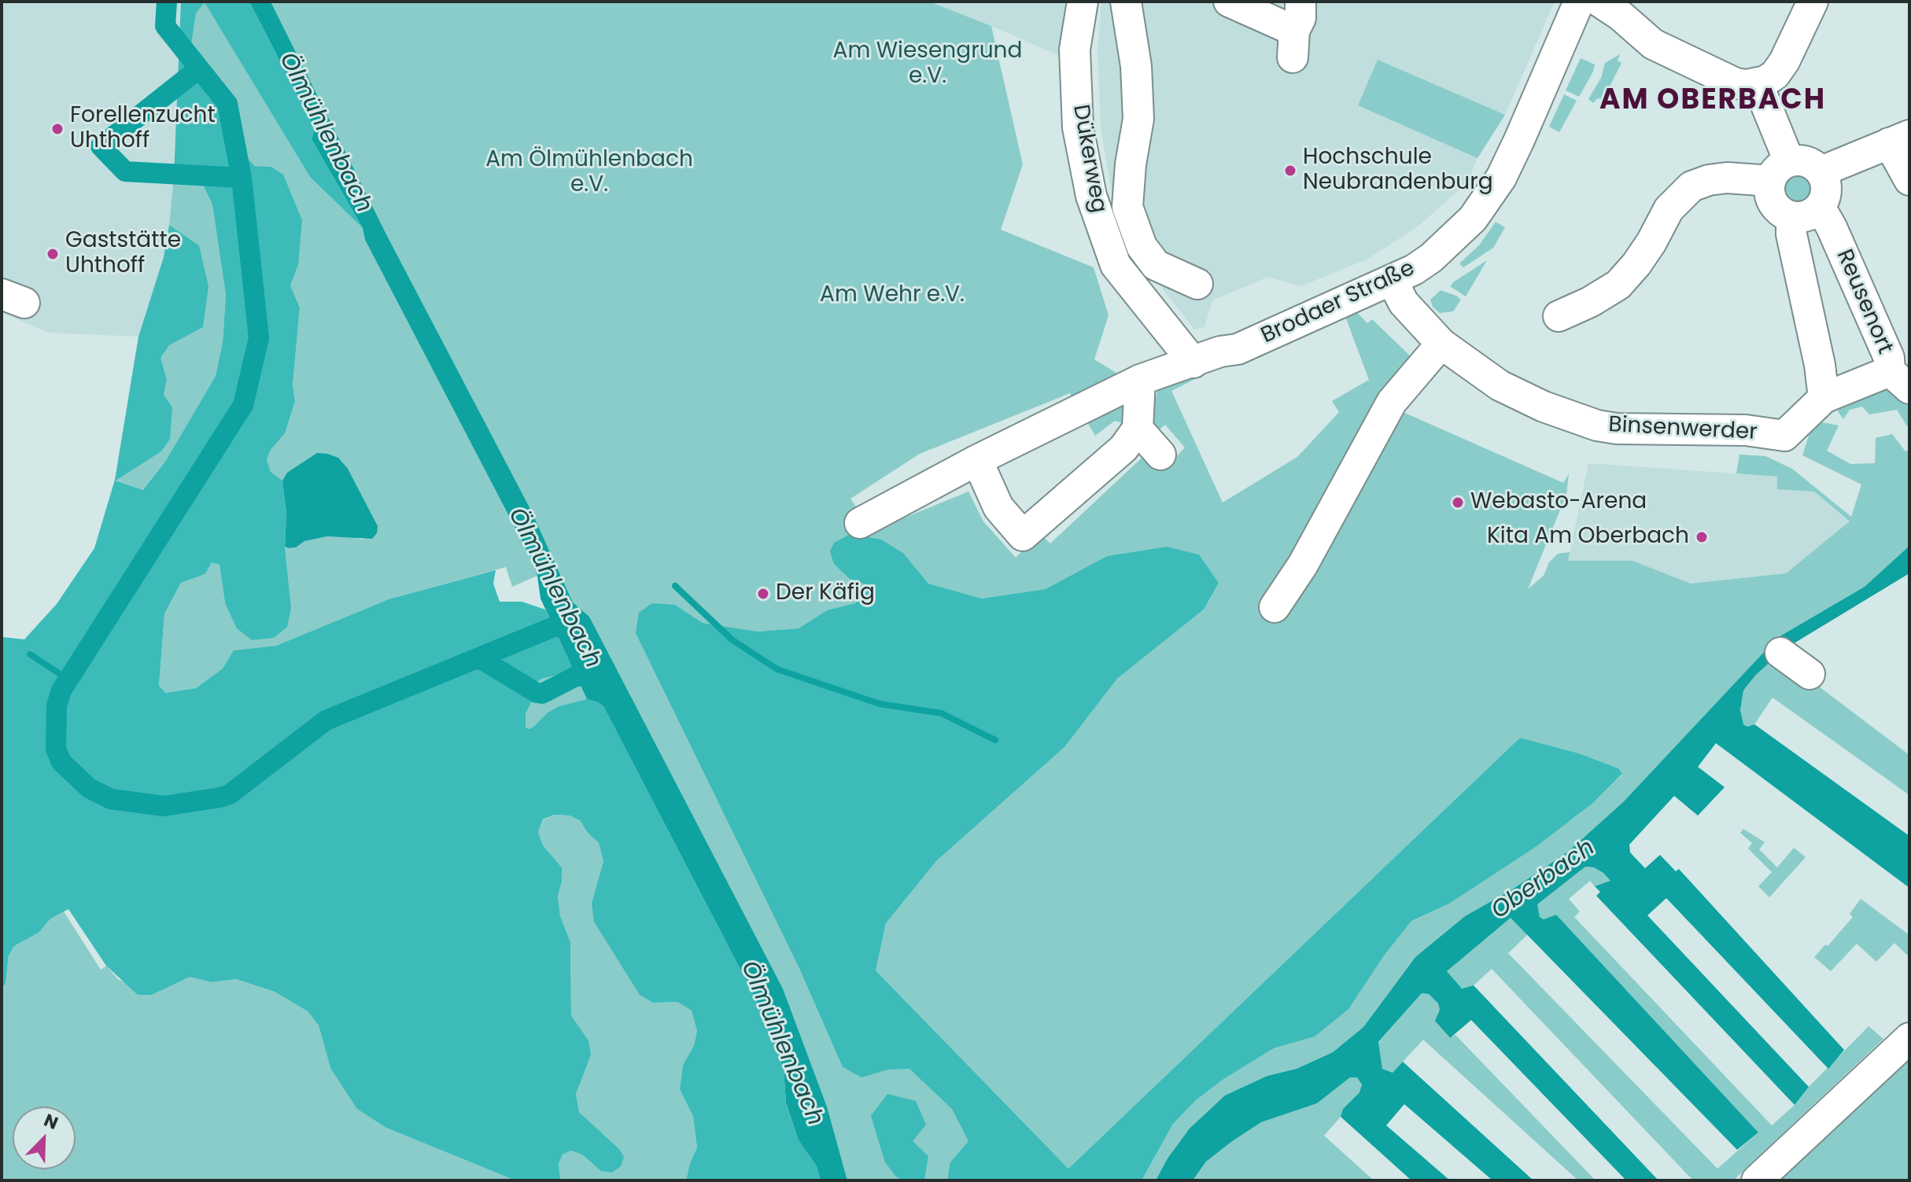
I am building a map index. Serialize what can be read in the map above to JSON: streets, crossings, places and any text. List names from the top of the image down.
{
  "streets": {
    "street": [
      "Dükerweg",
      "Reusenort",
      "Brodaer Straße",
      "Binsenwerder"
    ]
  },
  "crossings": [
    ["Dükerweg", "Brodaer Straße"],
    ["Reusenort", "Binsenwerder"],
    ["Brodaer Straße", "Binsenwerder"]
  ],
  "districts": ["AM OBERBACH"],
  "water": ["Ölmühlenbach", "Oberbach"],
  "parks": ["Am Wiesengrund e.V.", "Am Ölmühlenbach e.V.", "Am Wehr e.V."],
  "places": [
    "Forellenzucht Uhthoff",
    "Hochschule Neubrandenburg",
    "Gaststätte Uhthoff",
    "Webasto-Arena",
    "Kita Am Oberbach",
    "Der Käfig"
  ],
  "north": "top right"
}
